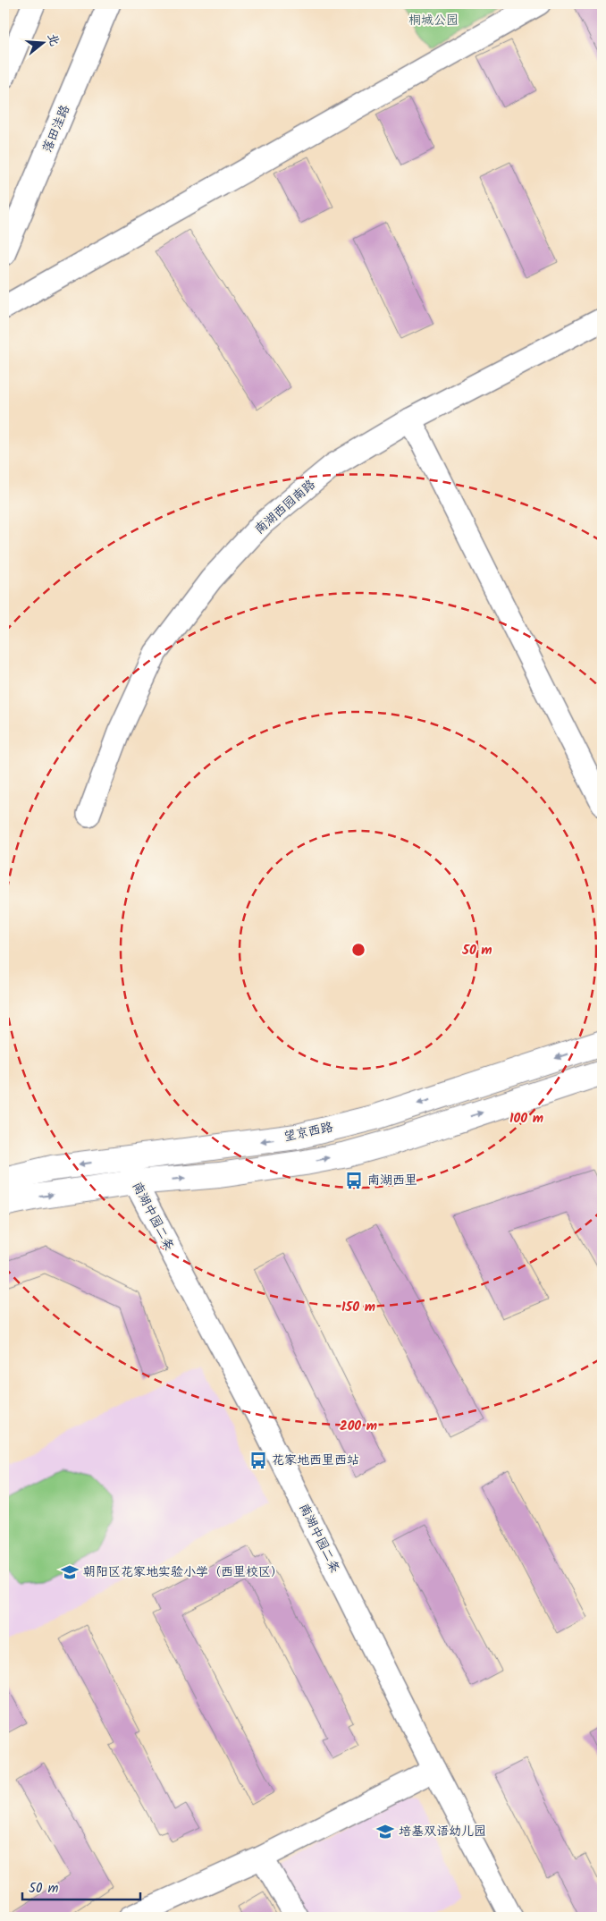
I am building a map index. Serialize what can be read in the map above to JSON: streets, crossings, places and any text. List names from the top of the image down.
{
  "streets": {
    "main road": ["望京西路"],
    "street": ["落田洼路", "南湖西园南路", "南湖中园二条"]
  },
  "crossings": [
    ["望京西路", "南湖中园二条"]
  ],
  "parks": ["桐城公园"],
  "places": {
    "bus stop": ["南湖西里", "花家地西里西站"],
    "school or university": ["朝阳区花家地实验小学（西里校区）", "培基双语幼儿园"]
  },
  "scale_bar": "50 m",
  "north": "right",
  "rings": [
    "50 m",
    "100 m",
    "150 m",
    "200 m"
  ]
}
